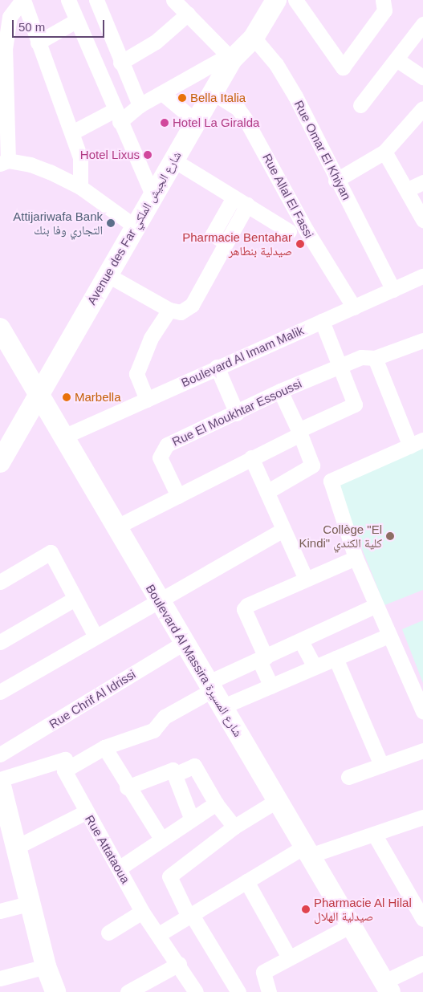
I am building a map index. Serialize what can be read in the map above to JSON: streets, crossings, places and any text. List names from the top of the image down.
{
  "streets": {
    "main road": ["Avenue des Far شارع الجيش الملكي", "Boulevard Al Massira شارع المسيرة"],
    "street": [
      "Rue Omar El Khiyan",
      "Rue Allal El Fassi",
      "Boulevard Al Imam Malik",
      "Rue El Moukhtar Essoussi",
      "Rue Chrif Al Idrissi",
      "Rue Attataoua"
    ]
  },
  "crossings": [
    ["Rue Omar El Khiyan", "Avenue des Far شارع الجيش الملكي"],
    ["Rue Omar El Khiyan", "Boulevard Al Imam Malik"],
    ["Rue Allal El Fassi", "Avenue des Far شارع الجيش الملكي"],
    ["Rue Allal El Fassi", "Boulevard Al Imam Malik"],
    ["Avenue des Far شارع الجيش الملكي", "Boulevard Al Massira شارع المسيرة"],
    ["Boulevard Al Imam Malik", "Boulevard Al Massira شارع المسيرة"],
    ["Boulevard Al Massira شارع المسيرة", "Rue Chrif Al Idrissi"]
  ],
  "places": [
    "Bella Italia",
    "Hotel La Giralda",
    "Hotel Lixus",
    "Attijariwafa Bank التجاري وفا بنك",
    "Pharmacie Bentahar صيدلية بنطاهر",
    "Marbella",
    "Collège \"El Kindi\" كلية الكندي",
    "Pharmacie Al Hilal صيدلية الهلال"
  ],
  "scale_bar": "50 m"
}
